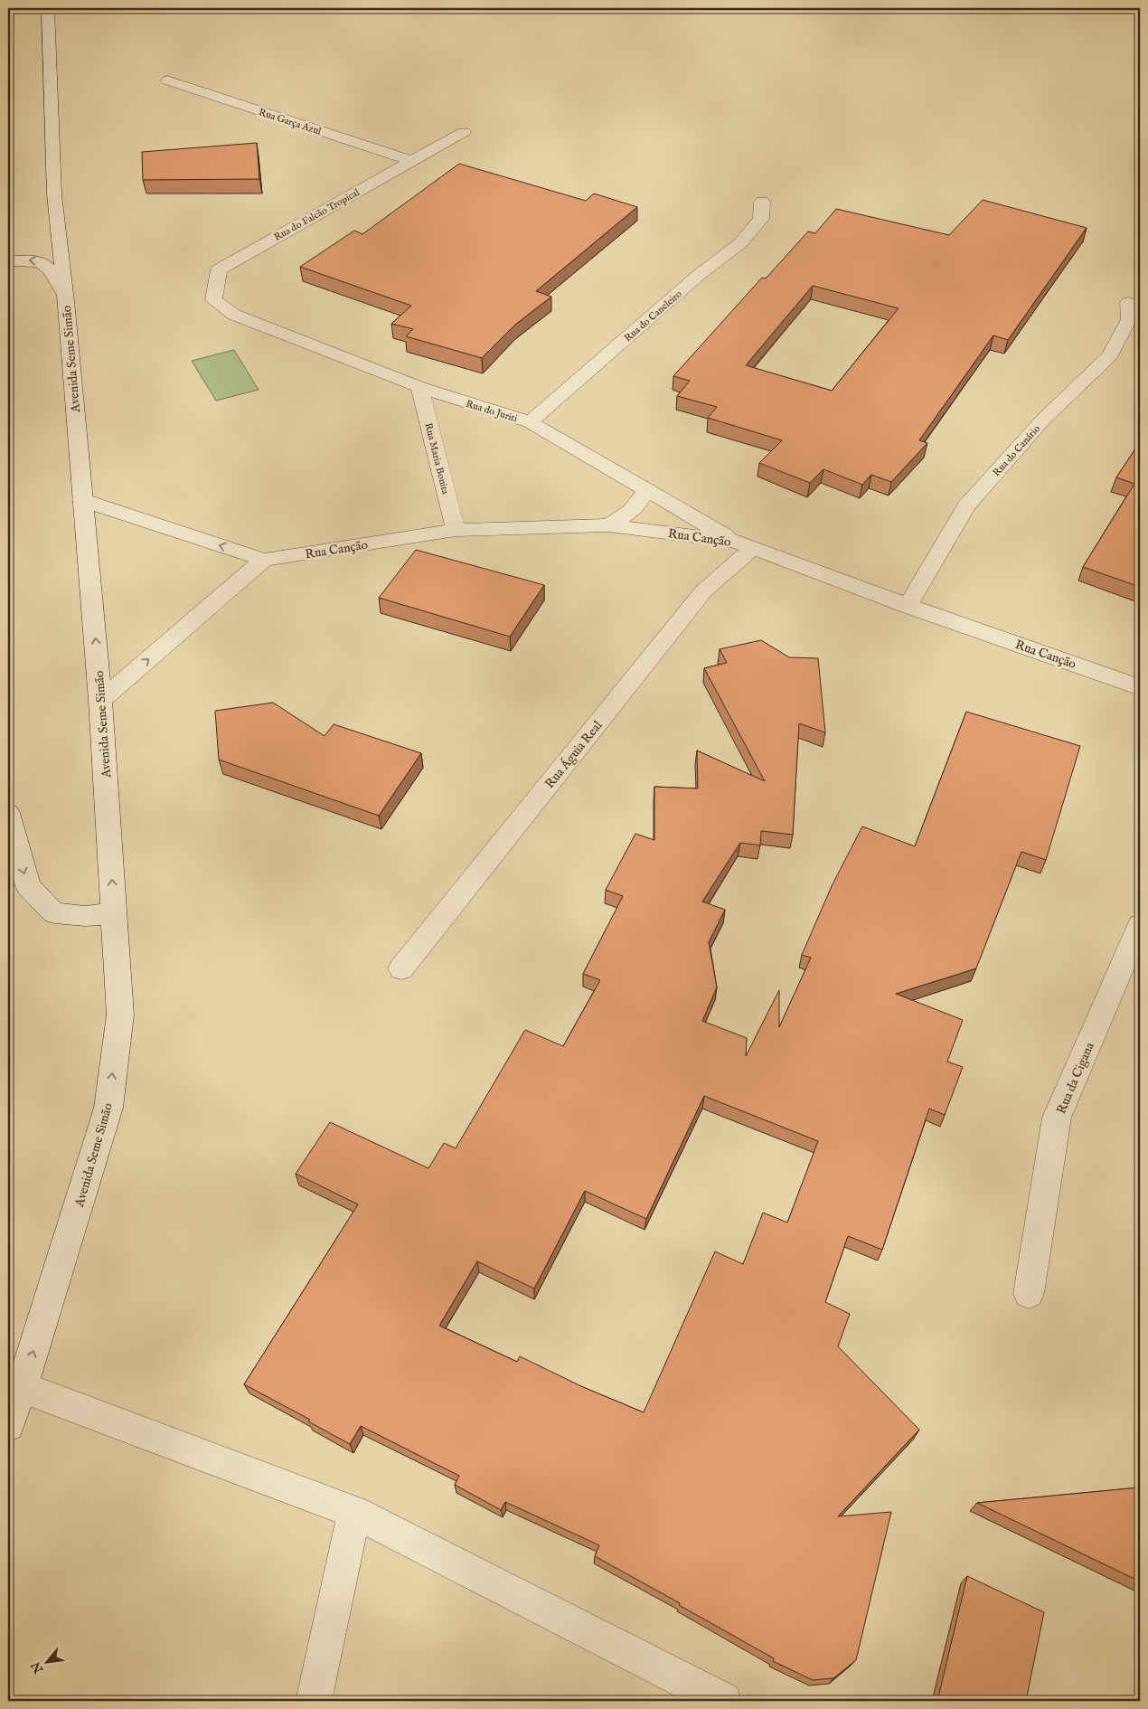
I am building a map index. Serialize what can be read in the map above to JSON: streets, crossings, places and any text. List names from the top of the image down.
{
  "streets": {
    "street": [
      "Rua Garça Azul",
      "Rua do Falcão Tropical",
      "Rua do Caneleiro",
      "Avenida Seme Simão",
      "Rua do Juriti",
      "Rua do Canário",
      "Rua Maria Bonita",
      "Rua Canção",
      "Rua Águia Real",
      "Rua da Cigana"
    ]
  },
  "crossings": [
    ["Rua Garça Azul", "Rua do Falcão Tropical"],
    ["Rua do Falcão Tropical", "Rua do Juriti"],
    ["Rua do Caneleiro", "Rua do Juriti"],
    ["Avenida Seme Simão", "Rua Canção"],
    ["Rua do Juriti", "Rua Maria Bonita"],
    ["Rua do Juriti", "Rua Canção"],
    ["Rua do Juriti", "Rua Águia Real"],
    ["Rua do Canário", "Rua Canção"],
    ["Rua Maria Bonita", "Rua Canção"],
    ["Rua Canção", "Rua Águia Real"]
  ],
  "one_way": ["Avenida Seme Simão"],
  "north": "bottom left"
}
